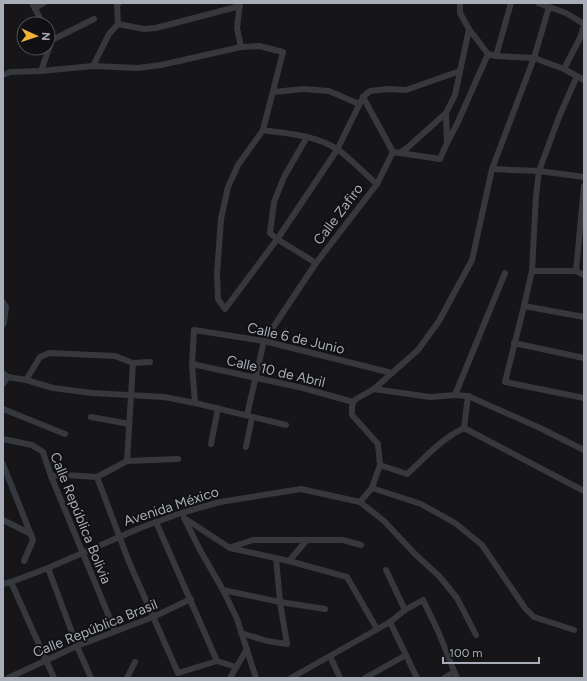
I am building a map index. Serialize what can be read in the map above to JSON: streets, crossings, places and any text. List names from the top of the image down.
{
  "streets": {
    "street": [
      "Calle Zafiro",
      "Calle 6 de Junio",
      "Calle 10 de Abril",
      "Avenida México",
      "Calle República Bolivia",
      "Calle República Brasil"
    ]
  },
  "crossings": [
    ["Calle Zafiro", "Calle 6 de Junio"],
    ["Calle 6 de Junio", "Calle 10 de Abril"],
    ["Avenida México", "Calle República Bolivia"],
    ["Calle República Bolivia", "Calle República Brasil"]
  ],
  "scale_bar": "100 m",
  "north": "right"
}
